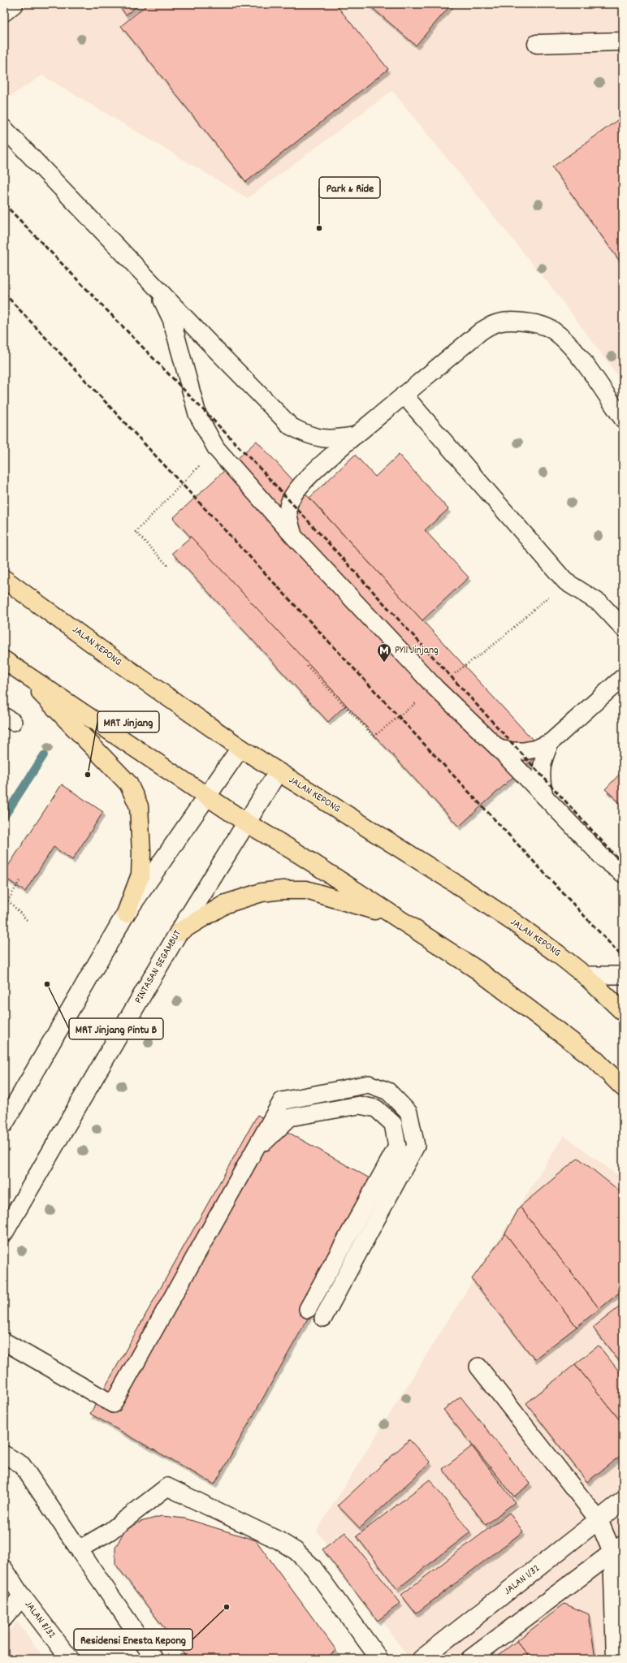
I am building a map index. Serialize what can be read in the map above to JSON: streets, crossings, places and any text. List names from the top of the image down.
{
  "streets": {
    "main road": [
      "JALAN KEPONG",
      "PINTASAN SEGAMBUT",
      "JALAN 1/32",
      "JALAN 8/32"
    ]
  },
  "crossings": [
    ["JALAN KEPONG", "PINTASAN SEGAMBUT"]
  ],
  "places": {
    "other": [
      "Park & Ride",
      "MRT Jinjang",
      "MRT Jinjang Pintu B",
      "Residensi Enesta Kepong"
    ],
    "metro station": ["PY11 Jinjang"]
  }
}
